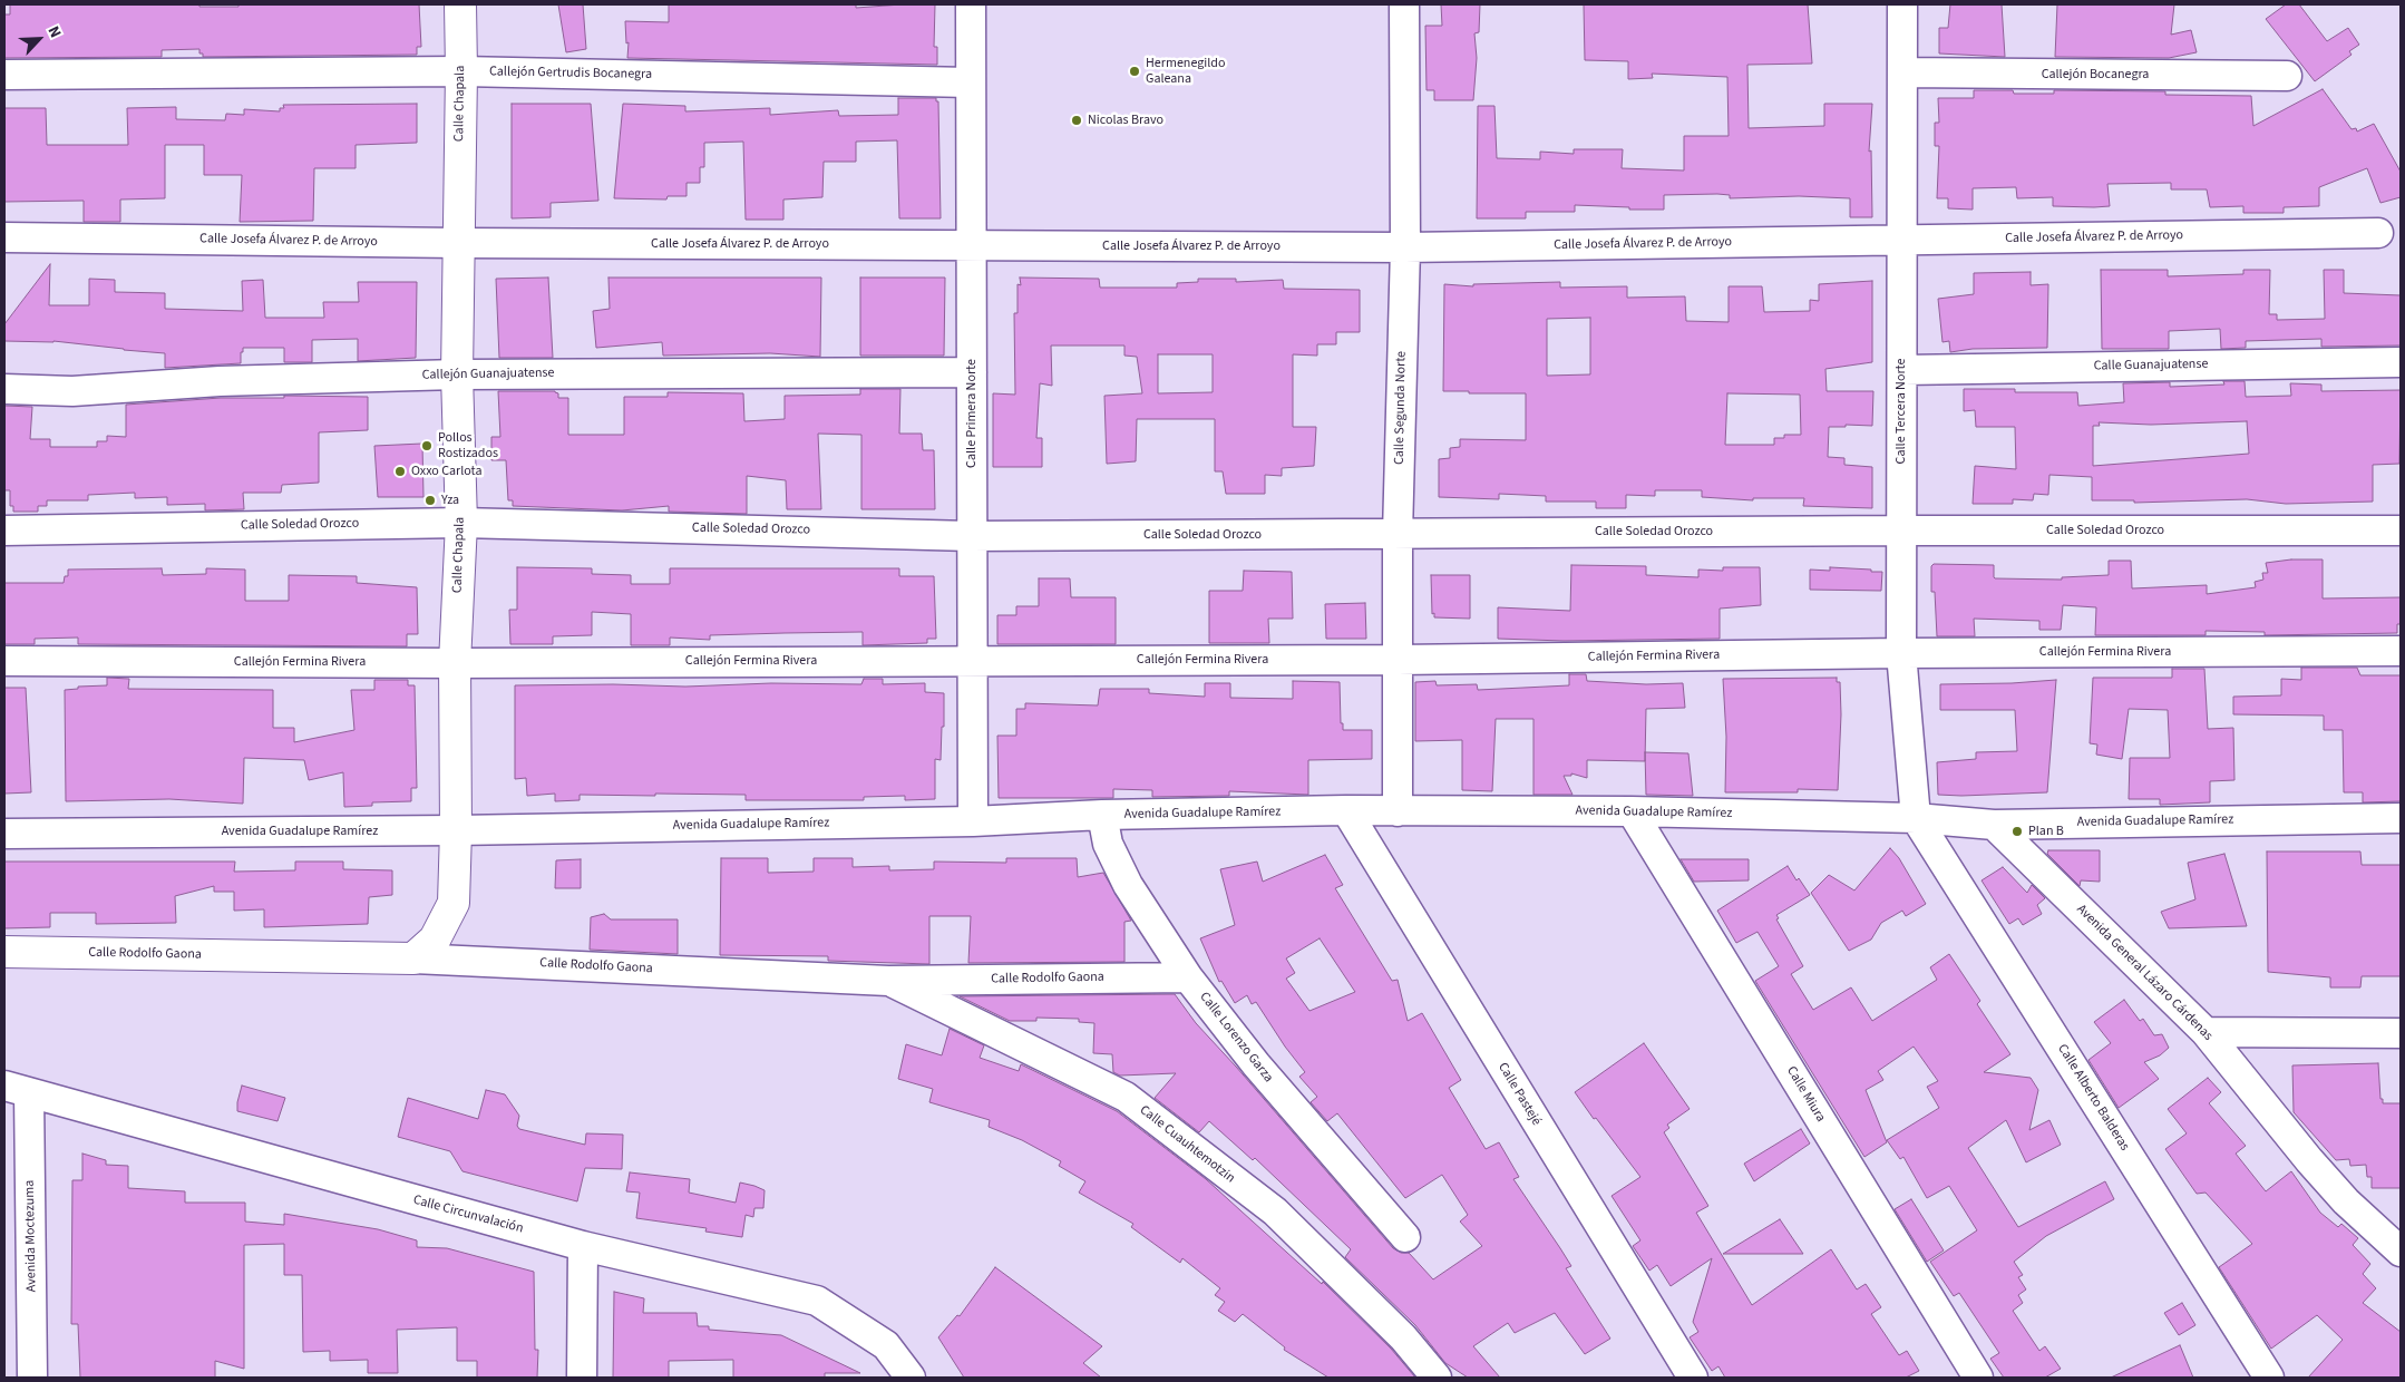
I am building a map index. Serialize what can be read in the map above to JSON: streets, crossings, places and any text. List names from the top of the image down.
{
  "streets": {
    "street": [
      "Callejón Gertrudis Bocanegra",
      "Callejón Bocanegra",
      "Calle Chapala",
      "Calle Josefa Álvarez P. de Arroyo",
      "Calle Guanajuatense",
      "Callejón Guanajuatense",
      "Calle Segunda Norte",
      "Calle Tercera Norte",
      "Calle Primera Norte",
      "Calle Soledad Orozco",
      "Callejón Fermina Rivera",
      "Avenida Guadalupe Ramírez",
      "Calle Rodolfo Gaona",
      "Avenida General Lázaro Cárdenas",
      "Calle Lorenzo Garza",
      "Calle Pastejé",
      "Calle Miura",
      "Calle Alberto Balderas",
      "Calle Cuauhtemotzin",
      "Calle Circunvalación",
      "Avenida Moctezuma"
    ]
  },
  "crossings": [
    ["Callejón Gertrudis Bocanegra", "Calle Chapala"],
    ["Callejón Gertrudis Bocanegra", "Calle Primera Norte"],
    ["Callejón Bocanegra", "Calle Tercera Norte"],
    ["Calle Chapala", "Calle Josefa Álvarez P. de Arroyo"],
    ["Calle Chapala", "Callejón Guanajuatense"],
    ["Calle Chapala", "Calle Soledad Orozco"],
    ["Calle Chapala", "Callejón Fermina Rivera"],
    ["Calle Chapala", "Avenida Guadalupe Ramírez"],
    ["Calle Chapala", "Calle Rodolfo Gaona"],
    ["Calle Josefa Álvarez P. de Arroyo", "Calle Segunda Norte"],
    ["Calle Josefa Álvarez P. de Arroyo", "Calle Tercera Norte"],
    ["Calle Josefa Álvarez P. de Arroyo", "Calle Primera Norte"],
    ["Calle Guanajuatense", "Calle Tercera Norte"],
    ["Callejón Guanajuatense", "Calle Primera Norte"],
    ["Calle Segunda Norte", "Calle Soledad Orozco"],
    ["Calle Segunda Norte", "Callejón Fermina Rivera"],
    ["Calle Segunda Norte", "Avenida Guadalupe Ramírez"],
    ["Calle Tercera Norte", "Calle Soledad Orozco"],
    ["Calle Tercera Norte", "Callejón Fermina Rivera"],
    ["Calle Tercera Norte", "Avenida Guadalupe Ramírez"],
    ["Calle Tercera Norte", "Calle Alberto Balderas"],
    ["Calle Primera Norte", "Calle Soledad Orozco"],
    ["Calle Primera Norte", "Callejón Fermina Rivera"],
    ["Calle Primera Norte", "Avenida Guadalupe Ramírez"],
    ["Avenida Guadalupe Ramírez", "Avenida General Lázaro Cárdenas"],
    ["Avenida Guadalupe Ramírez", "Calle Lorenzo Garza"],
    ["Avenida Guadalupe Ramírez", "Calle Pastejé"],
    ["Avenida Guadalupe Ramírez", "Calle Miura"],
    ["Avenida Guadalupe Ramírez", "Calle Alberto Balderas"],
    ["Calle Rodolfo Gaona", "Calle Lorenzo Garza"],
    ["Calle Rodolfo Gaona", "Calle Cuauhtemotzin"],
    ["Calle Circunvalación", "Avenida Moctezuma"]
  ],
  "places": [
    "Hermenegildo Galeana",
    "Nicolas Bravo",
    "Pollos Rostizados",
    "Oxxo Carlota",
    "Yza",
    "Plan B"
  ],
  "north": "top right"
}
